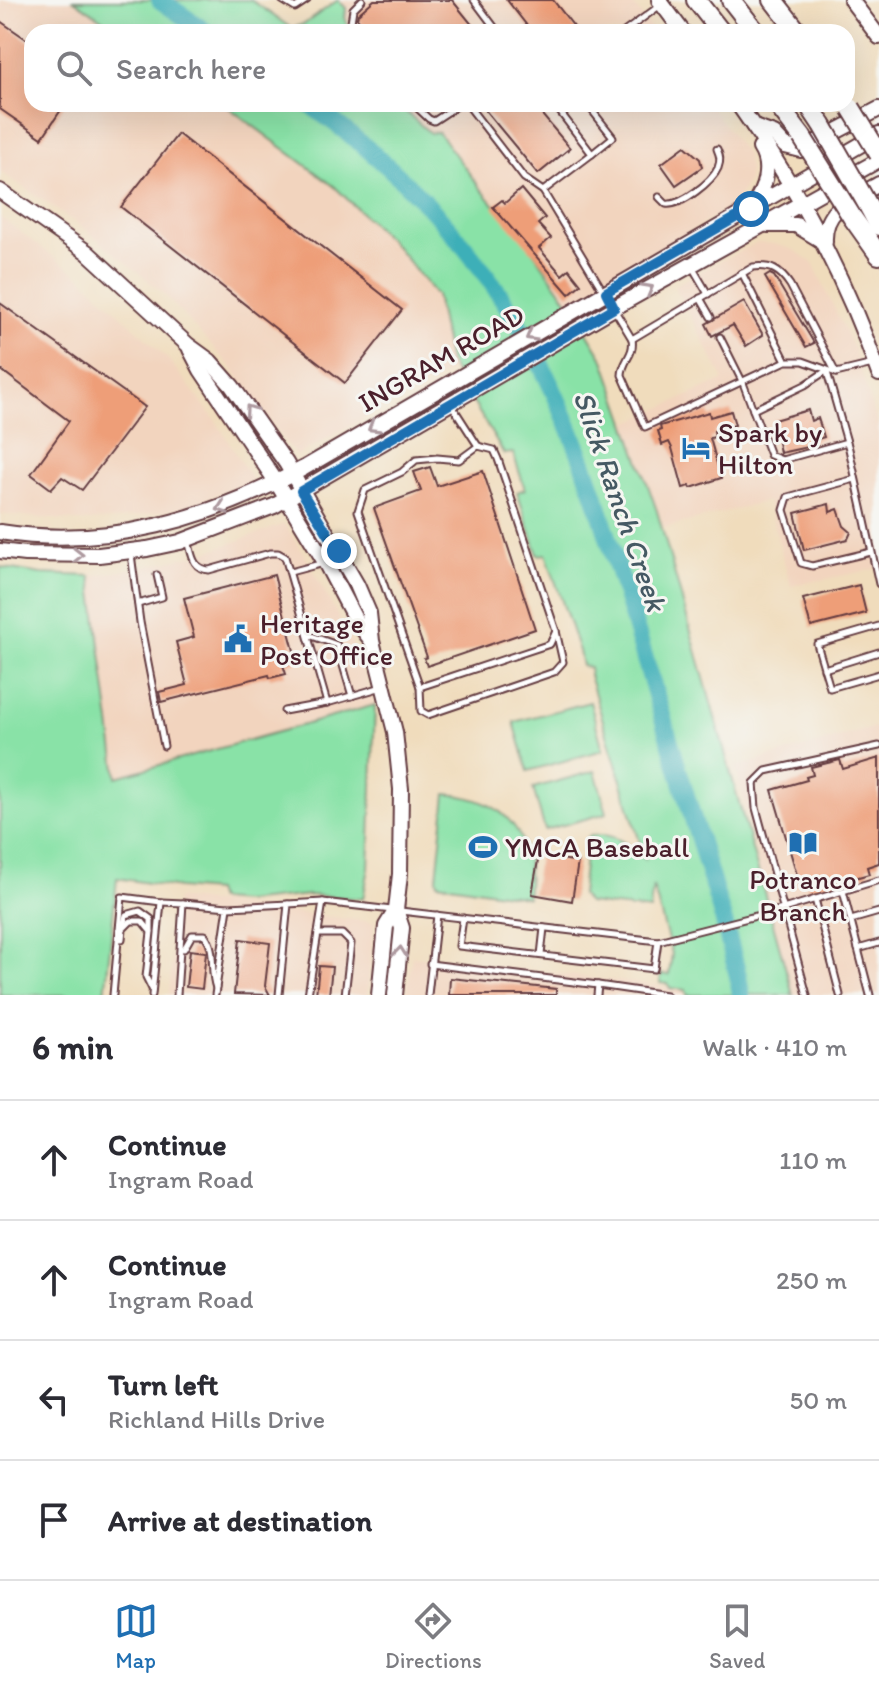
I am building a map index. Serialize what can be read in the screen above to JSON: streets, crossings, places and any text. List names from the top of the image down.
{
  "streets": {
    "main road": ["INGRAM ROAD"]
  },
  "water": ["Slick Ranch Creek"],
  "places": {
    "hotel": ["Spark by Hilton"],
    "public building": ["Heritage Post Office"],
    "library": ["Potranco Branch"],
    "sports": ["YMCA Baseball"]
  },
  "page": {
    "search": "Search here",
    "heading": ["6 min", "Walk · 410 m"],
    "list": [
      ["Continue", "Ingram Road", "110 m"],
      ["Continue", "Ingram Road", "250 m"],
      ["Turn left", "Richland Hills Drive", "50 m"],
      "Arrive at destination"
    ],
    "nav": ["Map", "Directions", "Saved"]
  }
}
